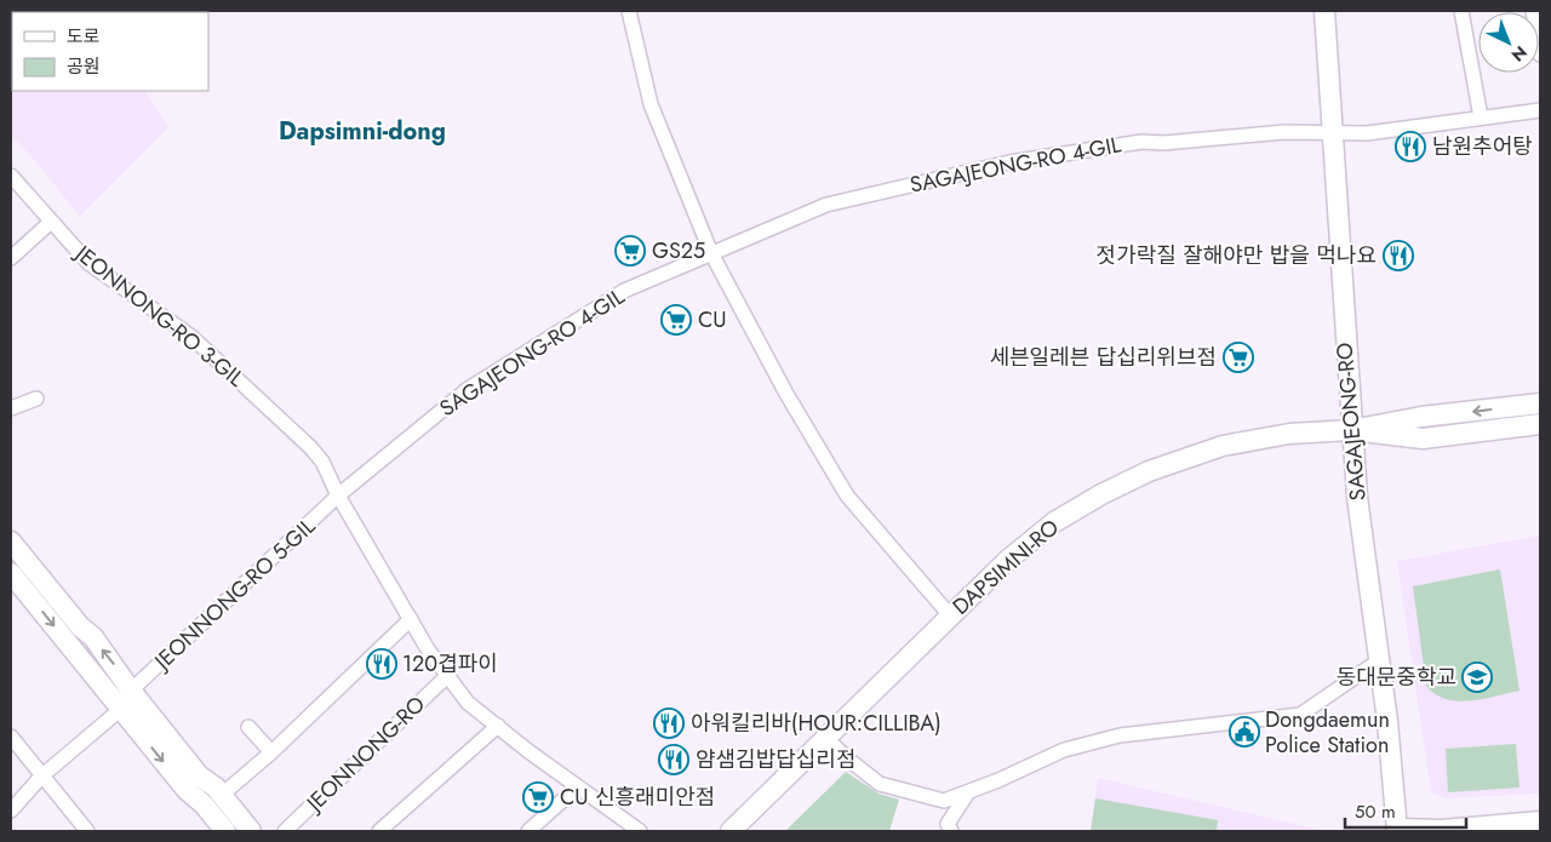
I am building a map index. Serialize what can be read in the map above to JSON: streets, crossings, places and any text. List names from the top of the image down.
{
  "streets": {
    "main road": ["SAGAJEONG-RO", "DAPSIMNI-RO"],
    "street": [
      "SAGAJEONG-RO 4-GIL",
      "JEONNONG-RO 3-GIL",
      "JEONNONG-RO 5-GIL",
      "JEONNONG-RO"
    ]
  },
  "crossings": [
    ["SAGAJEONG-RO 4-GIL", "JEONNONG-RO 3-GIL"],
    ["SAGAJEONG-RO 4-GIL", "SAGAJEONG-RO"],
    ["SAGAJEONG-RO 4-GIL", "JEONNONG-RO 5-GIL"],
    ["JEONNONG-RO 3-GIL", "JEONNONG-RO 5-GIL"],
    ["JEONNONG-RO 3-GIL", "JEONNONG-RO"],
    ["SAGAJEONG-RO", "DAPSIMNI-RO"]
  ],
  "districts": ["Dapsimni-dong"],
  "places": {
    "restaurant": [
      "남원추어탕",
      "젓가락질 잘해야만 밥을 먹나요",
      "120겹파이",
      "아워킬리바(HOUR:CILLIBA)",
      "얌샘김밥답십리점"
    ],
    "supermarket": [
      "GS25",
      "CU",
      "세븐일레븐 답십리위브점",
      "CU 신흥래미안점"
    ],
    "school or university": ["동대문중학교"],
    "public building": ["Dongdaemun Police Station"]
  },
  "legend": ["도로", "공원"],
  "scale_bar": "50 m",
  "north": "bottom right"
}
